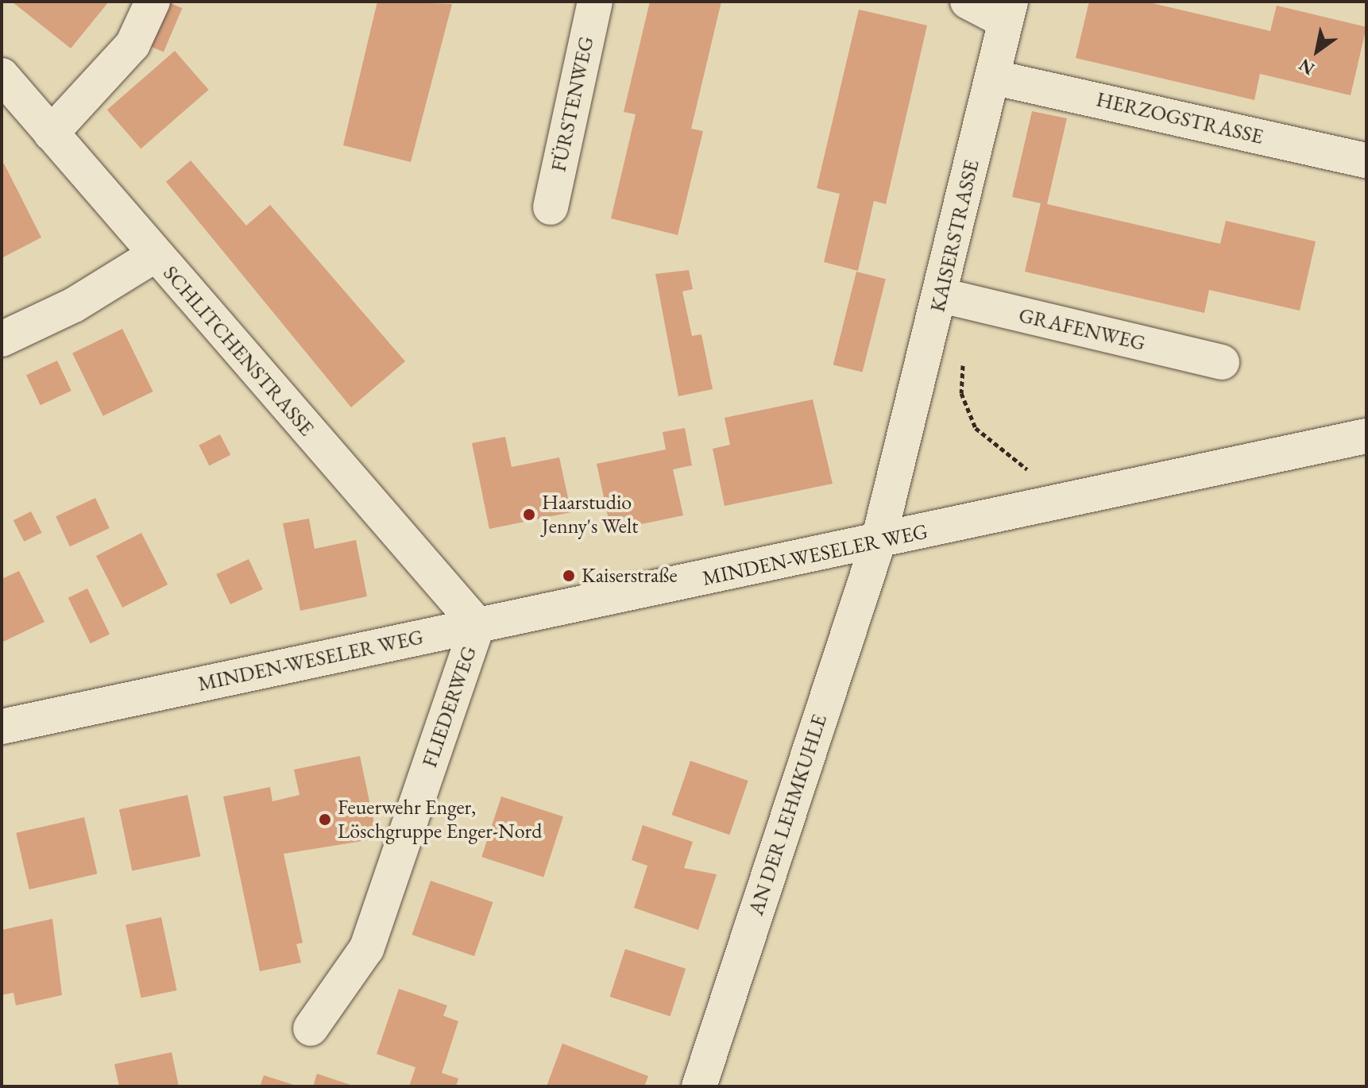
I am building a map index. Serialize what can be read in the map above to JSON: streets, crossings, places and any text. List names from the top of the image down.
{
  "streets": {
    "street": [
      "FÜRSTENWEG",
      "HERZOGSTRASSE",
      "KAISERSTRASSE",
      "GRAFENWEG",
      "SCHLITCHENSTRASSE",
      "MINDEN-WESELER WEG",
      "FLIEDERWEG",
      "AN DER LEHMKUHLE"
    ]
  },
  "crossings": [
    ["HERZOGSTRASSE", "KAISERSTRASSE"],
    ["KAISERSTRASSE", "GRAFENWEG"],
    ["KAISERSTRASSE", "MINDEN-WESELER WEG"],
    ["KAISERSTRASSE", "AN DER LEHMKUHLE"],
    ["SCHLITCHENSTRASSE", "MINDEN-WESELER WEG"],
    ["SCHLITCHENSTRASSE", "FLIEDERWEG"],
    ["MINDEN-WESELER WEG", "FLIEDERWEG"],
    ["MINDEN-WESELER WEG", "AN DER LEHMKUHLE"]
  ],
  "places": ["Haarstudio Jenny's Welt", "Kaiserstraße", "Feuerwehr Enger, Löschgruppe Enger-Nord"],
  "north": "bottom left"
}
